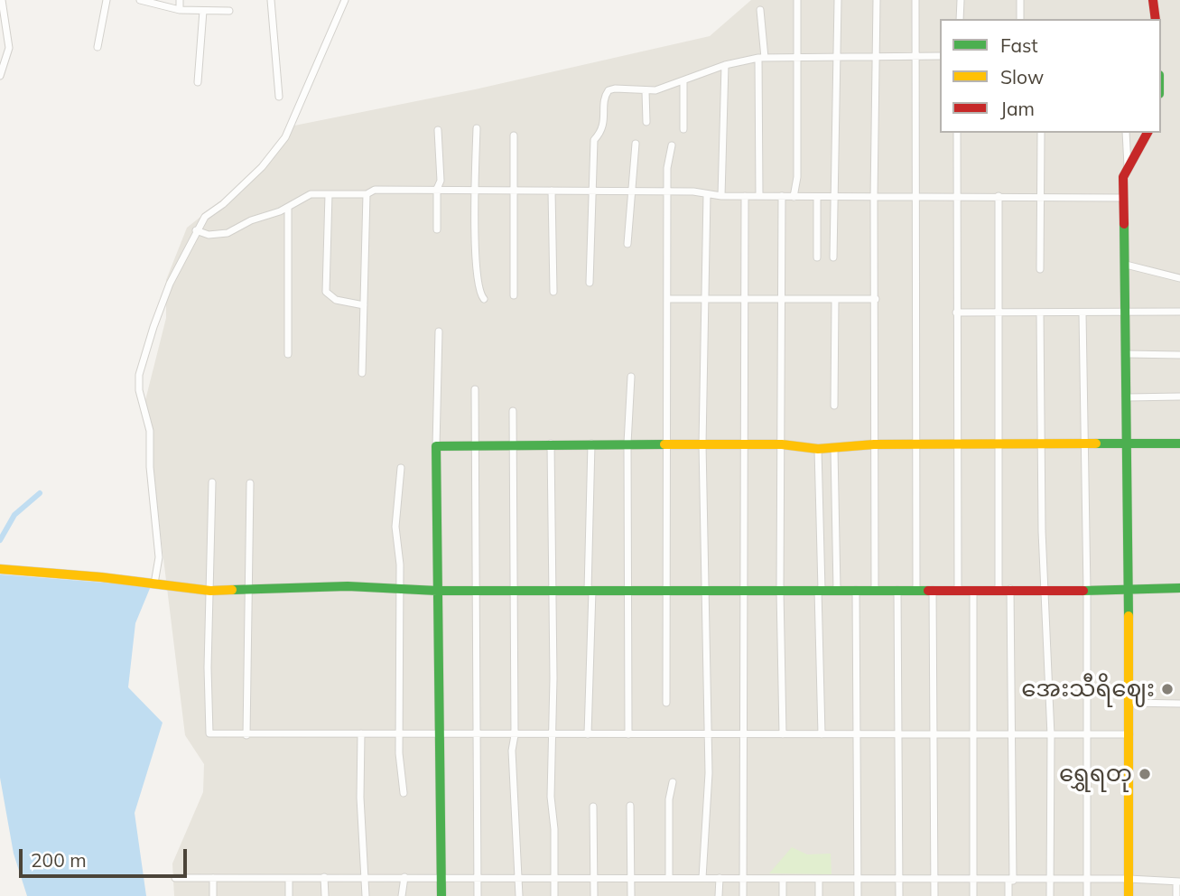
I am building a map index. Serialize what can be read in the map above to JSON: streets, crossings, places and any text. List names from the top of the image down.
{
  "places": ["အေးသီရိဈေး", "ရွှေရတု"],
  "legend": ["Fast", "Slow", "Jam"],
  "scale_bar": "200 m"
}
